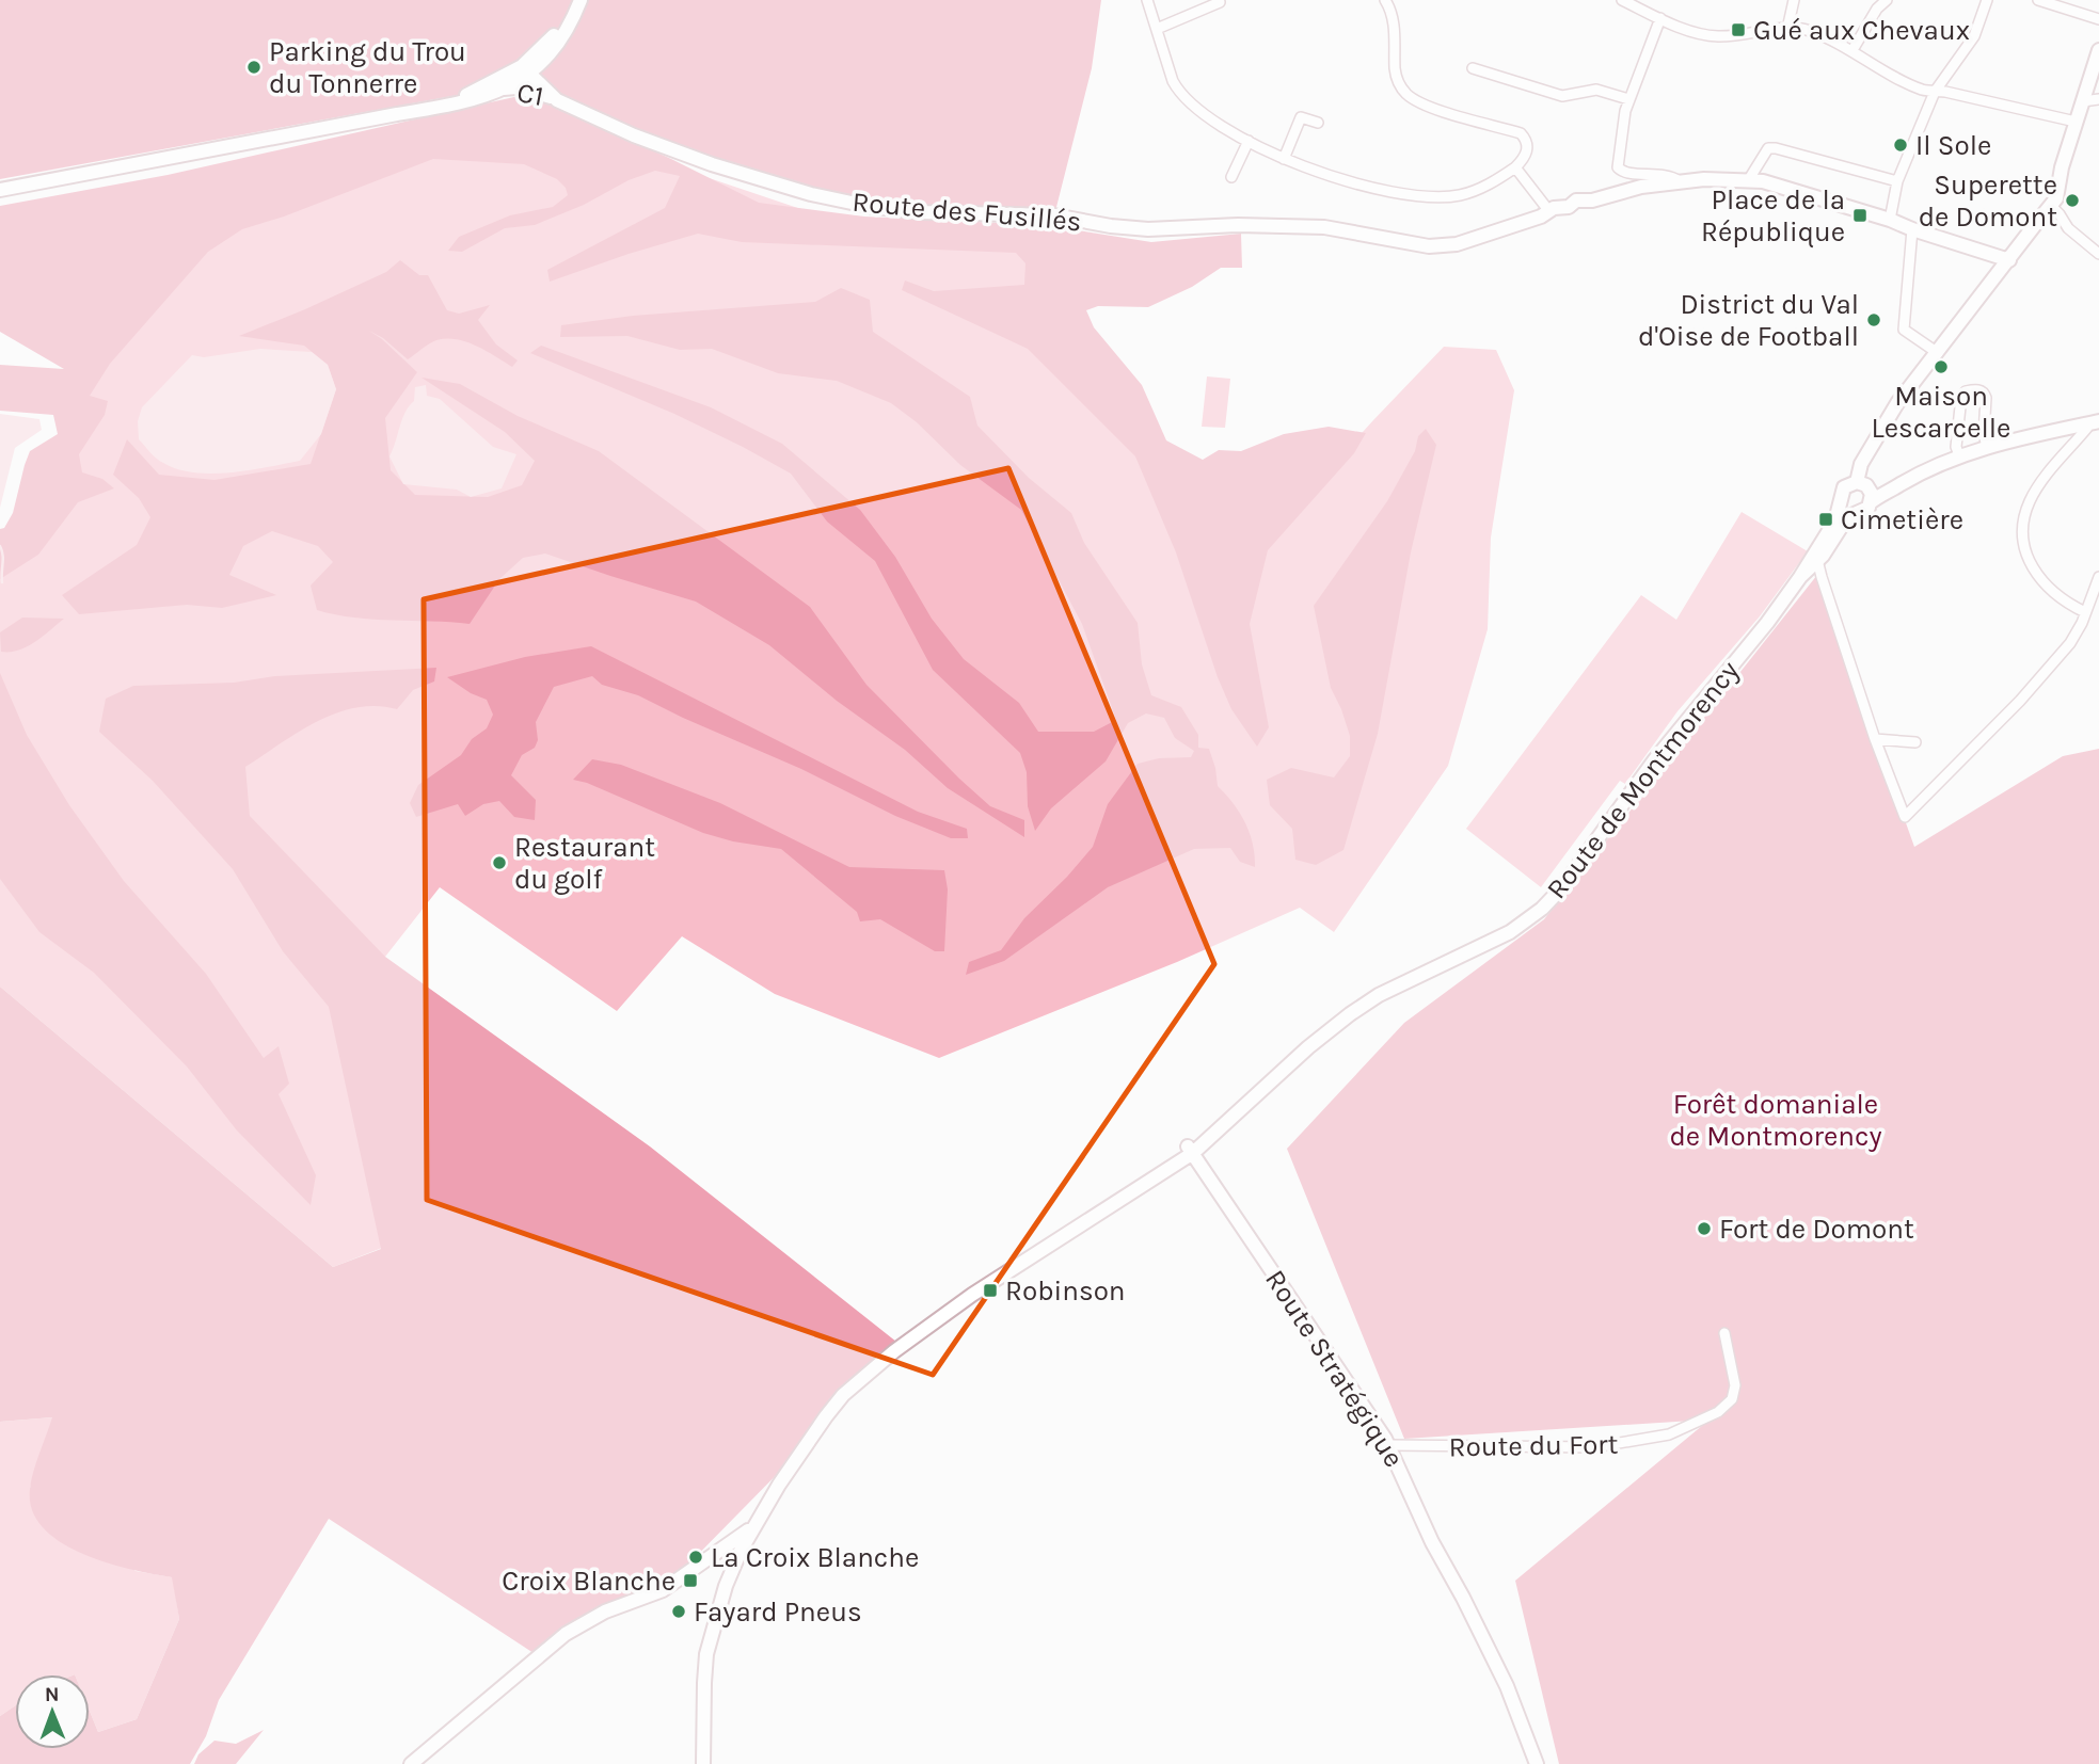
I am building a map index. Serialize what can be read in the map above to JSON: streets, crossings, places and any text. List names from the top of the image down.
{
  "streets": {
    "main road": [
      "C1",
      "Route des Fusillés",
      "Route de Montmorency",
      "Route Stratégique"
    ],
    "street": ["Route du Fort"]
  },
  "crossings": [
    ["C1", "Route des Fusillés"],
    ["Route de Montmorency", "Route Stratégique"],
    ["Route Stratégique", "Route du Fort"]
  ],
  "parks": ["Forêt domaniale de Montmorency"],
  "places": {
    "transit": [
      "Gué aux Chevaux",
      "Place de la République",
      "Cimetière",
      "Robinson",
      "Croix Blanche"
    ],
    "other": [
      "Parking du Trou du Tonnerre",
      "Il Sole",
      "Superette de Domont",
      "District du Val d'Oise de Football",
      "Maison Lescarcelle",
      "Restaurant du golf",
      "Fort de Domont",
      "La Croix Blanche",
      "Fayard Pneus"
    ]
  },
  "north": "top"
}
